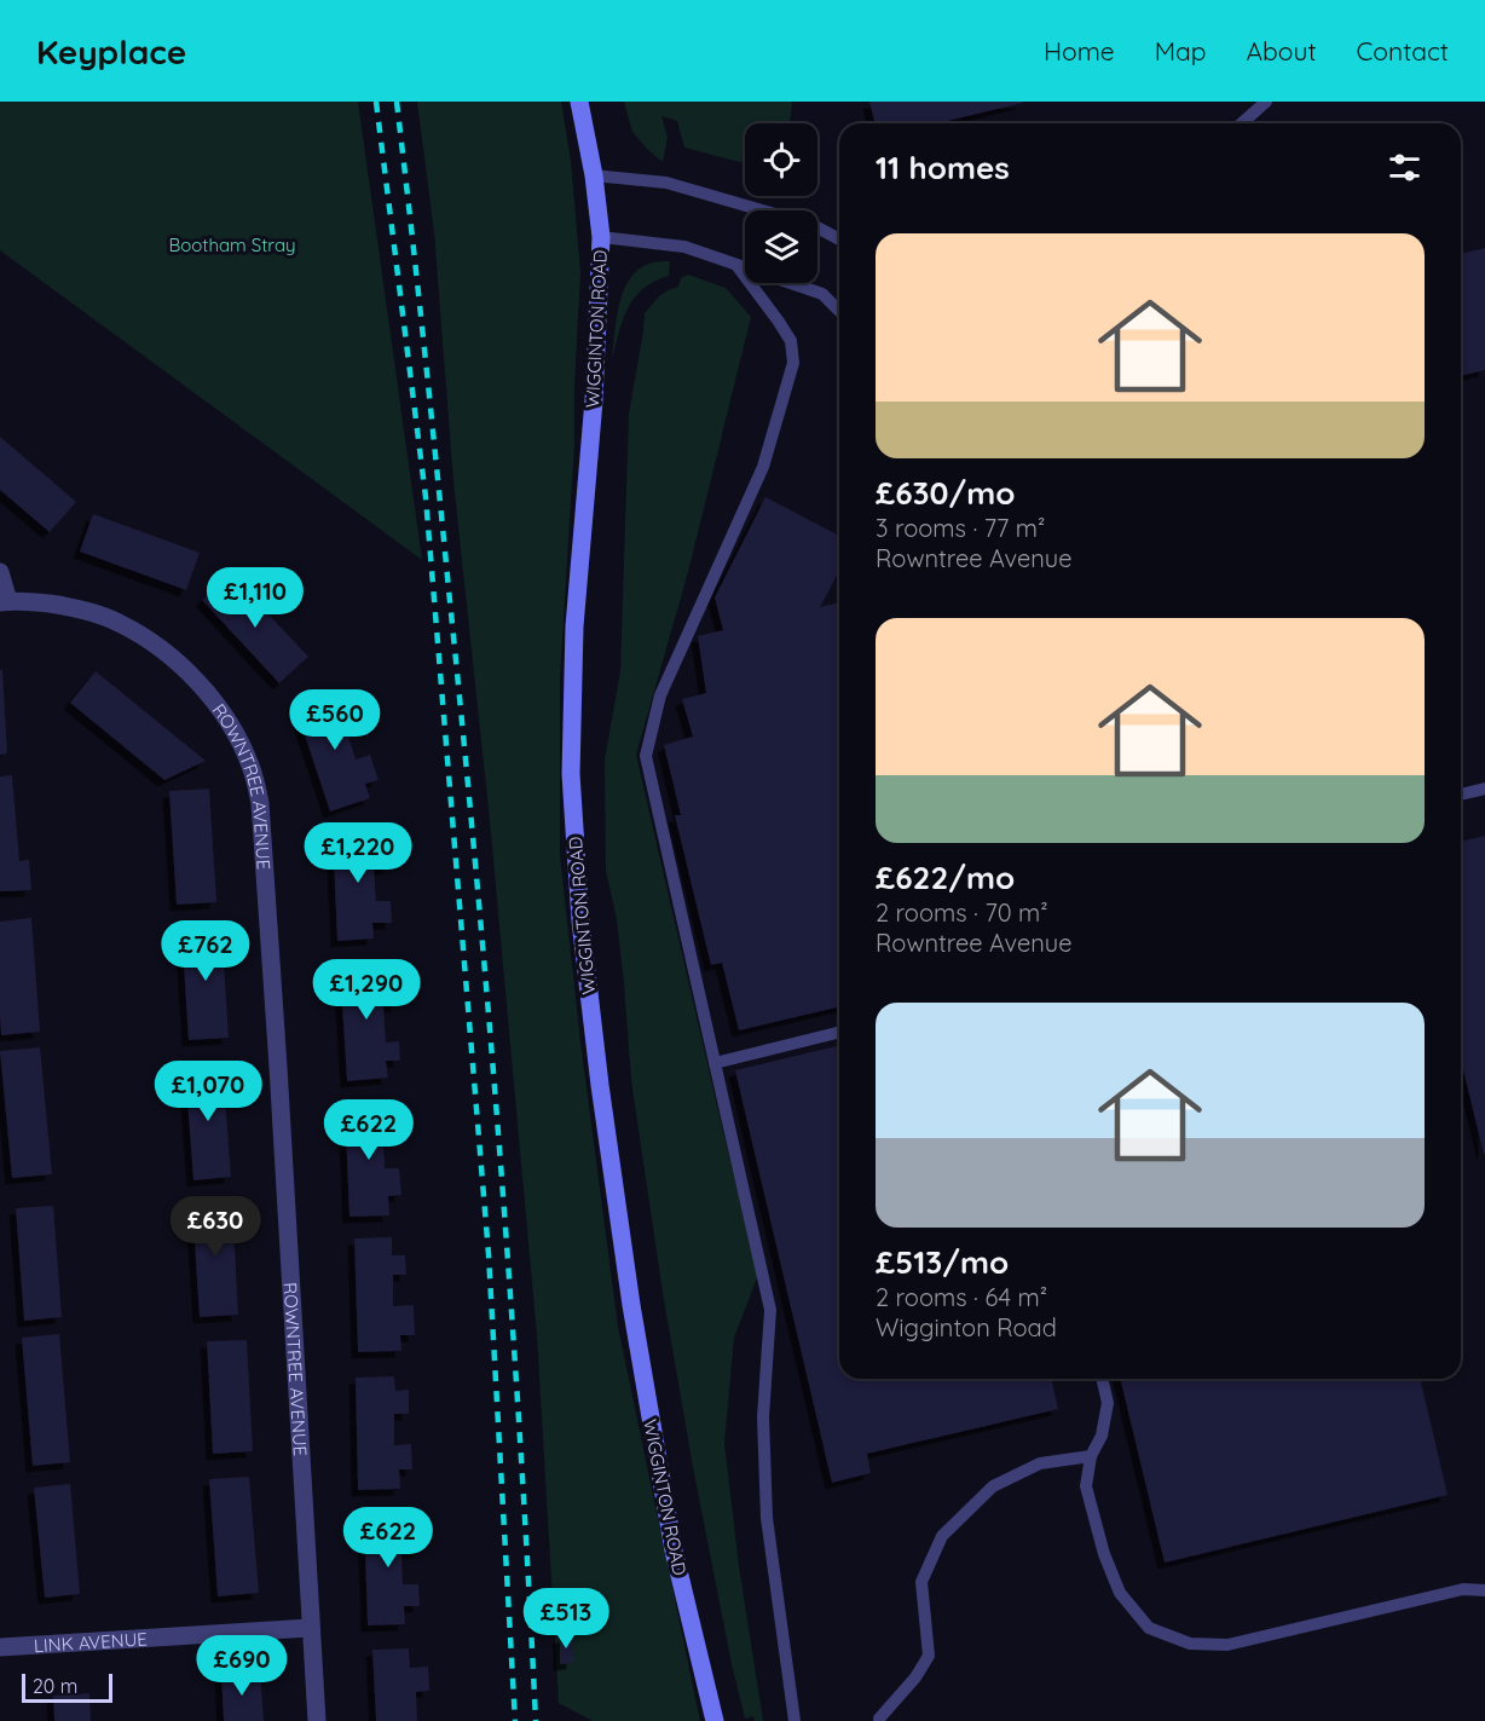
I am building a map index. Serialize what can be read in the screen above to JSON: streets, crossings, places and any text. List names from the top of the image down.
{
  "streets": {
    "main road": ["WIGGINTON ROAD"],
    "street": ["ROWNTREE AVENUE", "LINK AVENUE"]
  },
  "crossings": [
    ["ROWNTREE AVENUE", "LINK AVENUE"]
  ],
  "parks": ["Bootham Stray"],
  "scale_bar": "20 m",
  "page": {
    "header": "Keyplace",
    "nav": [
      "Home",
      "Map",
      "About",
      "Contact"
    ],
    "heading": "11 homes",
    "list": [
      {
        "name": "£630/mo",
        "note": "3 rooms · 77 m² · Rowntree Avenue"
      },
      {
        "name": "£622/mo",
        "note": "2 rooms · 70 m² · Rowntree Avenue"
      },
      {
        "name": "£513/mo",
        "note": "2 rooms · 64 m² · Wigginton Road"
      }
    ],
    "price": [
      "£1,110",
      "£560",
      "£1,220",
      "£762",
      "£1,290",
      "£1,070",
      "£622",
      "£630",
      "£622",
      "£513",
      "£690"
    ],
    "scale": "20 m"
  }
}
